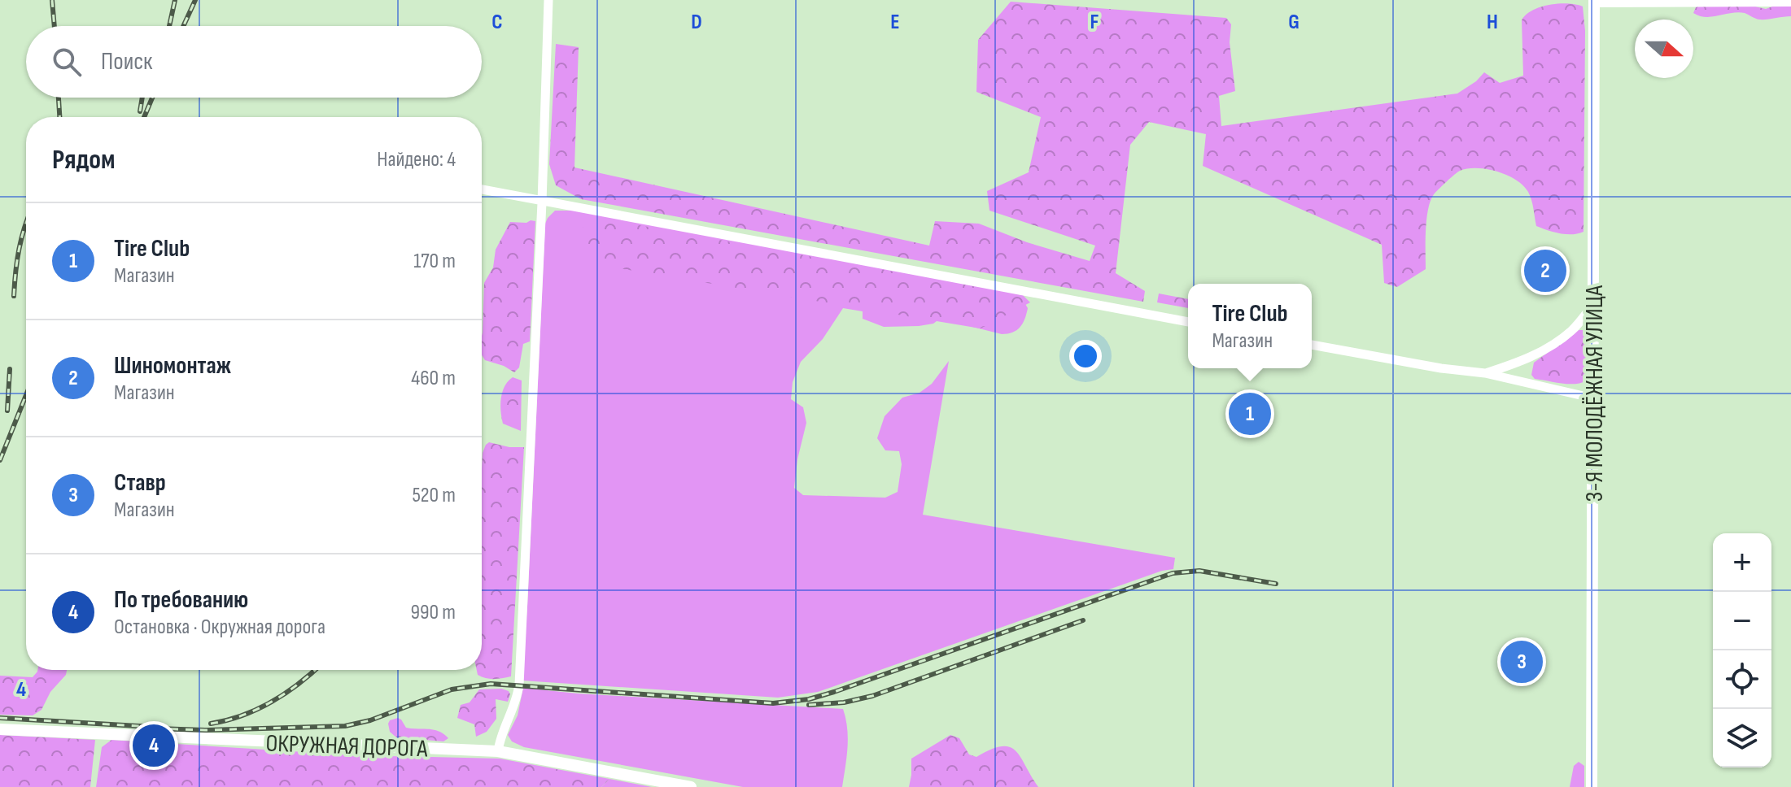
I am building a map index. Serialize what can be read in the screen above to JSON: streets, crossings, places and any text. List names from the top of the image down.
{
  "streets": {
    "main road": ["3-Я МОЛОДЁЖНАЯ УЛИЦА", "ОКРУЖНАЯ ДОРОГА"]
  },
  "north": "right",
  "page": {
    "search": "Поиск",
    "heading": ["Рядом", "Найдено: 4"],
    "list": [
      {
        "mark": "1",
        "name": "Tire Club",
        "note": "Магазин",
        "value": "170 m"
      },
      {
        "mark": "2",
        "name": "Шиномонтаж",
        "note": "Магазин",
        "value": "460 m"
      },
      {
        "mark": "3",
        "name": "Ставр",
        "note": "Магазин",
        "value": "520 m"
      },
      {
        "mark": "4",
        "name": "По требованию",
        "note": "Остановка · Окружная дорога",
        "value": "990 m"
      }
    ],
    "pins": [
      "2",
      "1",
      "3",
      "4"
    ],
    "popup": ["Tire Club", "Магазин"],
    "map_buttons": ["+", "−"]
  },
  "grid": {
    "columns": [
      "C",
      "D",
      "E",
      "F",
      "G",
      "H"
    ],
    "rows": ["4"]
  }
}
